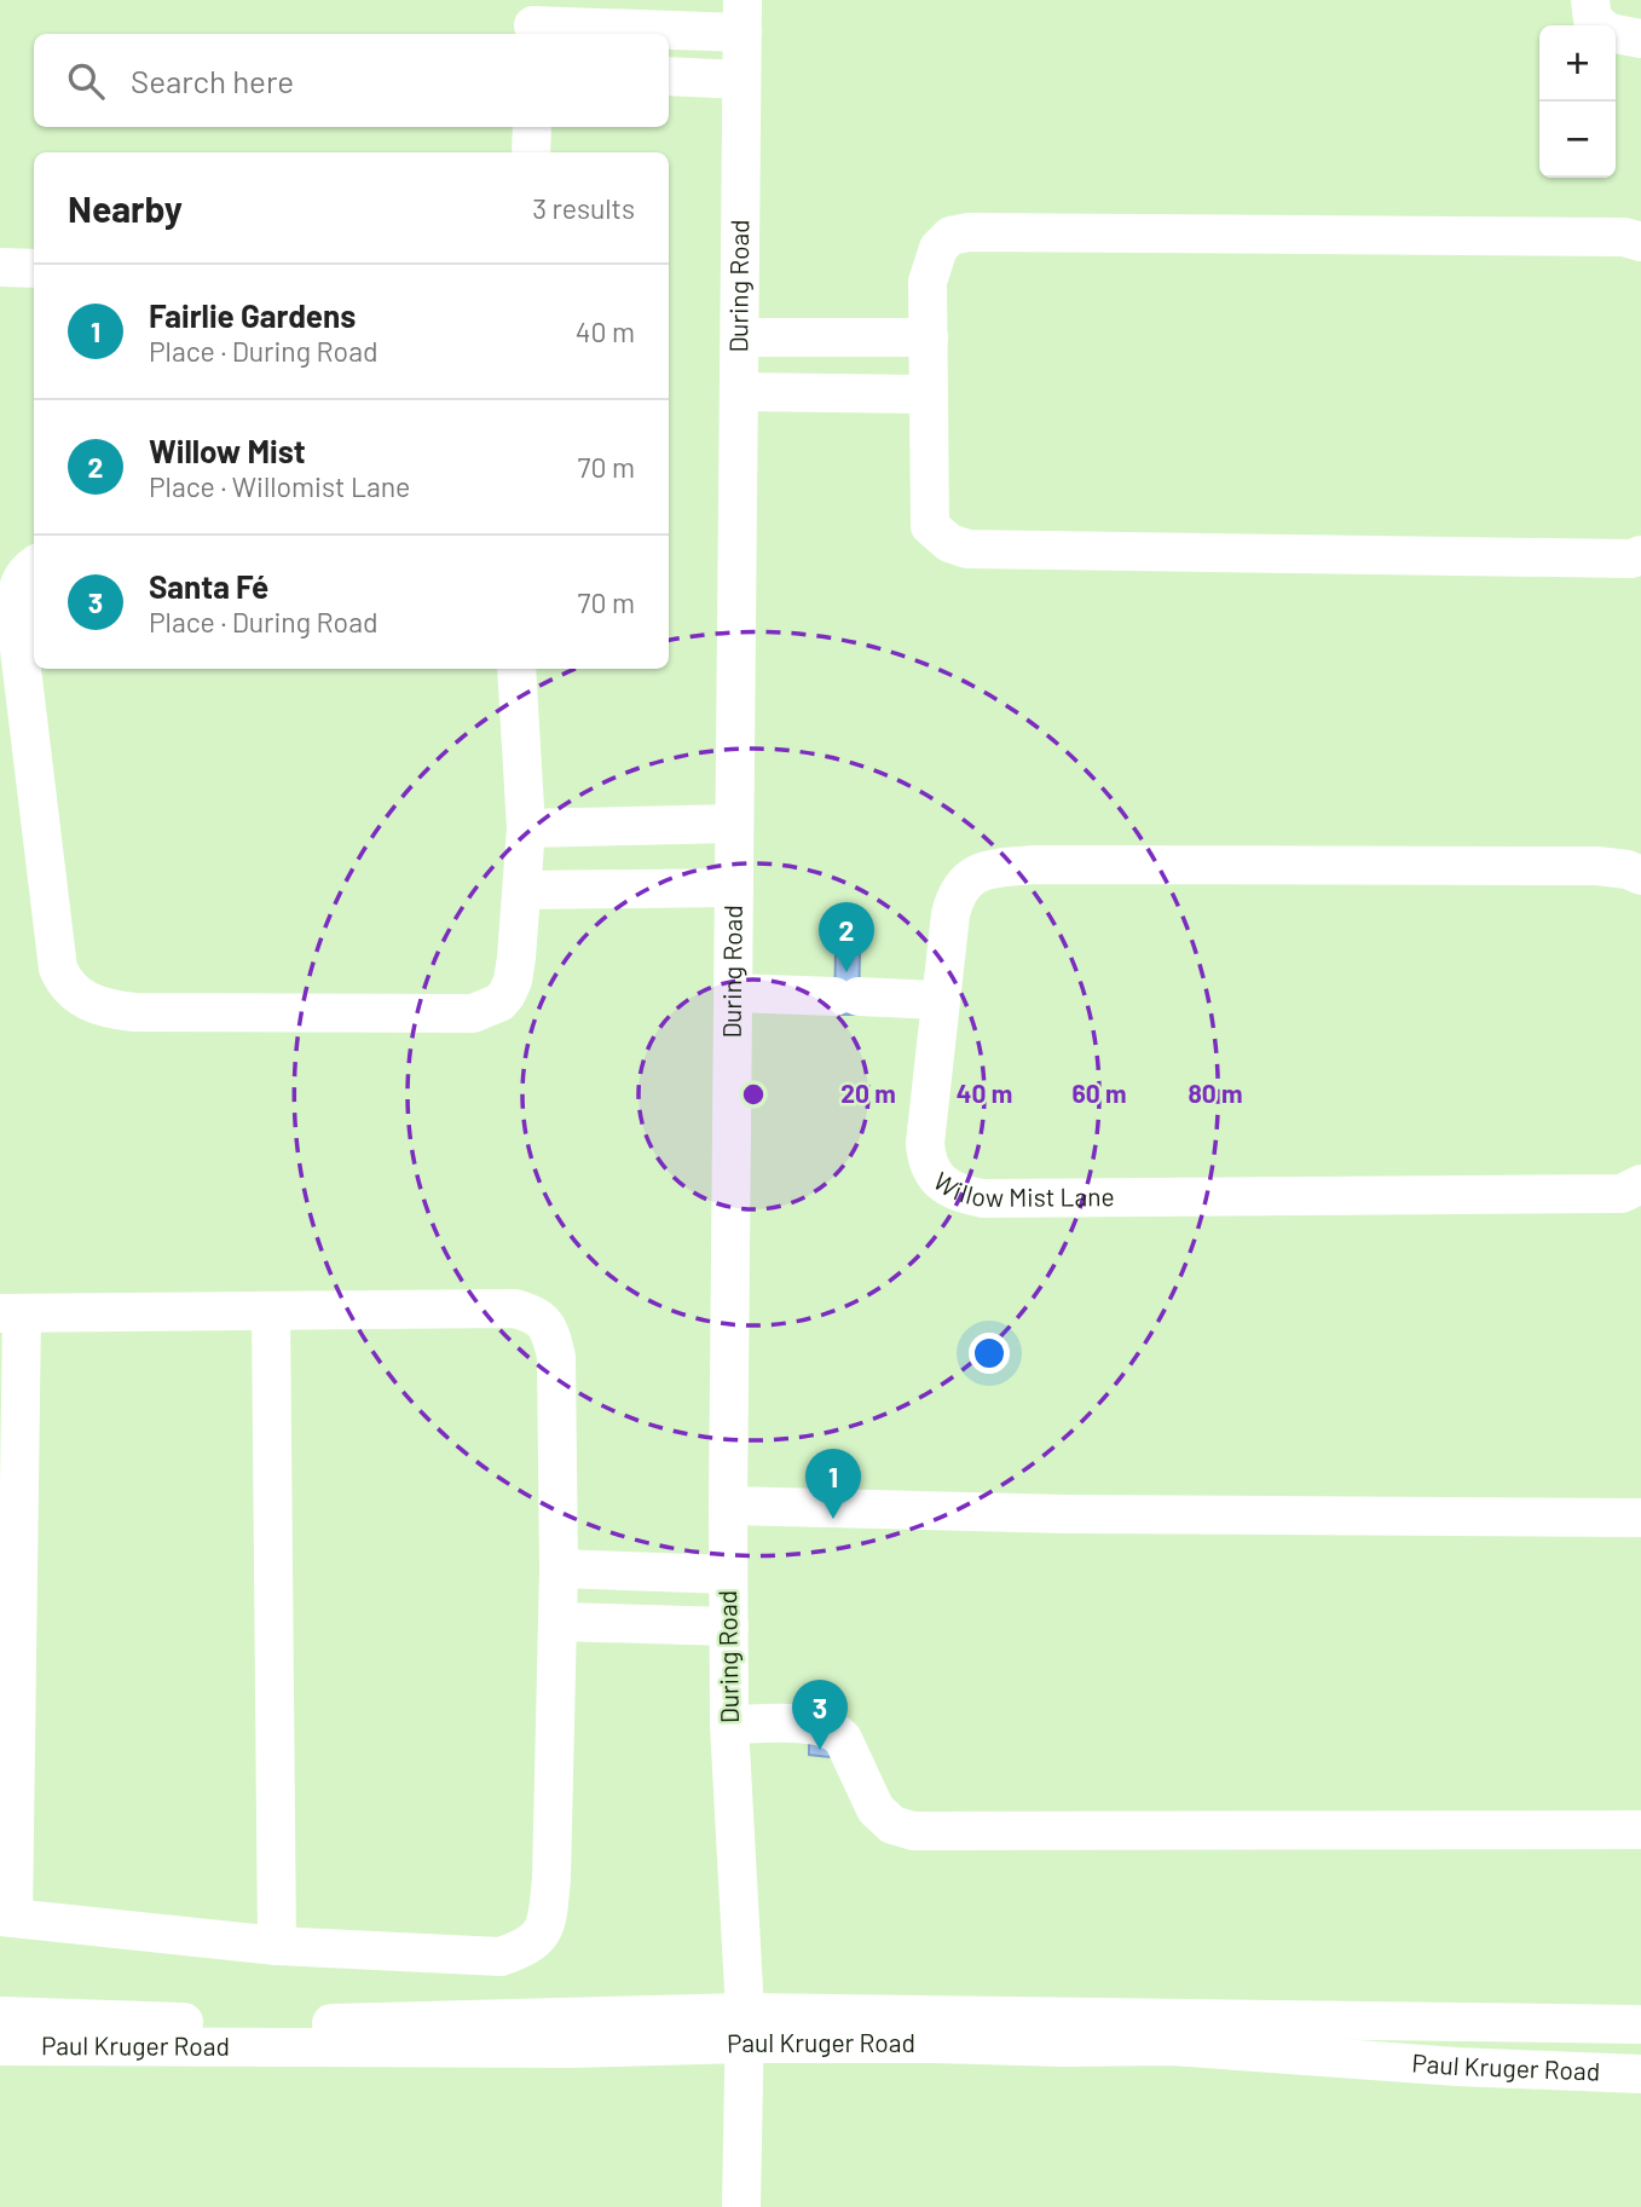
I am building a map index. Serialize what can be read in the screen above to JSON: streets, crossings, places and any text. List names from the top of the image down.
{
  "streets": {
    "street": ["During Road", "Willow Mist Lane", "Paul Kruger Road"]
  },
  "crossings": [
    ["During Road", "Paul Kruger Road"]
  ],
  "page": {
    "map_buttons": ["+", "−"],
    "search": "Search here",
    "heading": ["Nearby", "3 results"],
    "list": [
      {
        "mark": "1",
        "name": "Fairlie Gardens",
        "note": "Place · During Road",
        "value": "40 m"
      },
      {
        "mark": "2",
        "name": "Willow Mist",
        "note": "Place · Willomist Lane",
        "value": "70 m"
      },
      {
        "mark": "3",
        "name": "Santa Fé",
        "note": "Place · During Road",
        "value": "70 m"
      }
    ],
    "pins": ["2", "1", "3"]
  },
  "rings": [
    "20 m",
    "40 m",
    "60 m",
    "80 m"
  ]
}
